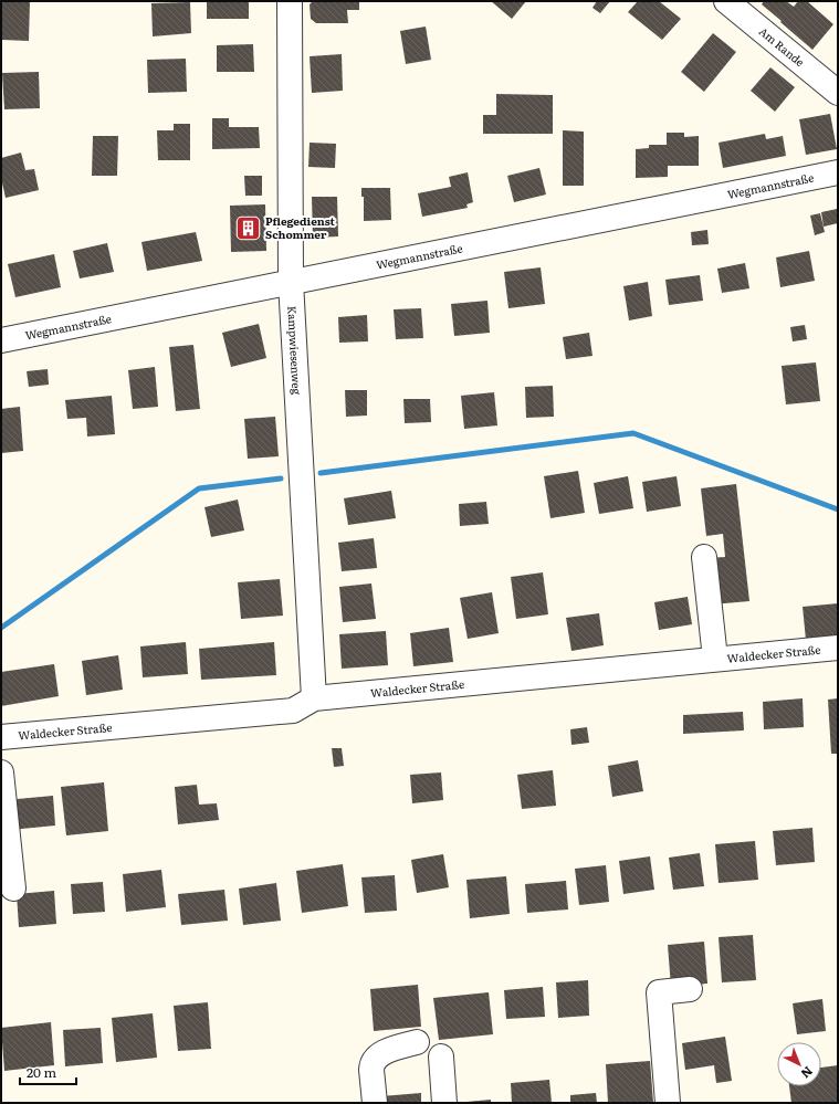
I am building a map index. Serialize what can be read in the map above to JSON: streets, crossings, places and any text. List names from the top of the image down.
{
  "streets": {
    "street": [
      "Am Rande",
      "Wegmannstraße",
      "Kampwiesenweg",
      "Waldecker Straße"
    ]
  },
  "crossings": [
    ["Wegmannstraße", "Kampwiesenweg"],
    ["Kampwiesenweg", "Waldecker Straße"]
  ],
  "places": {
    "building": ["Pflegedienst Schommer"]
  },
  "scale_bar": "20 m",
  "north": "bottom right"
}
